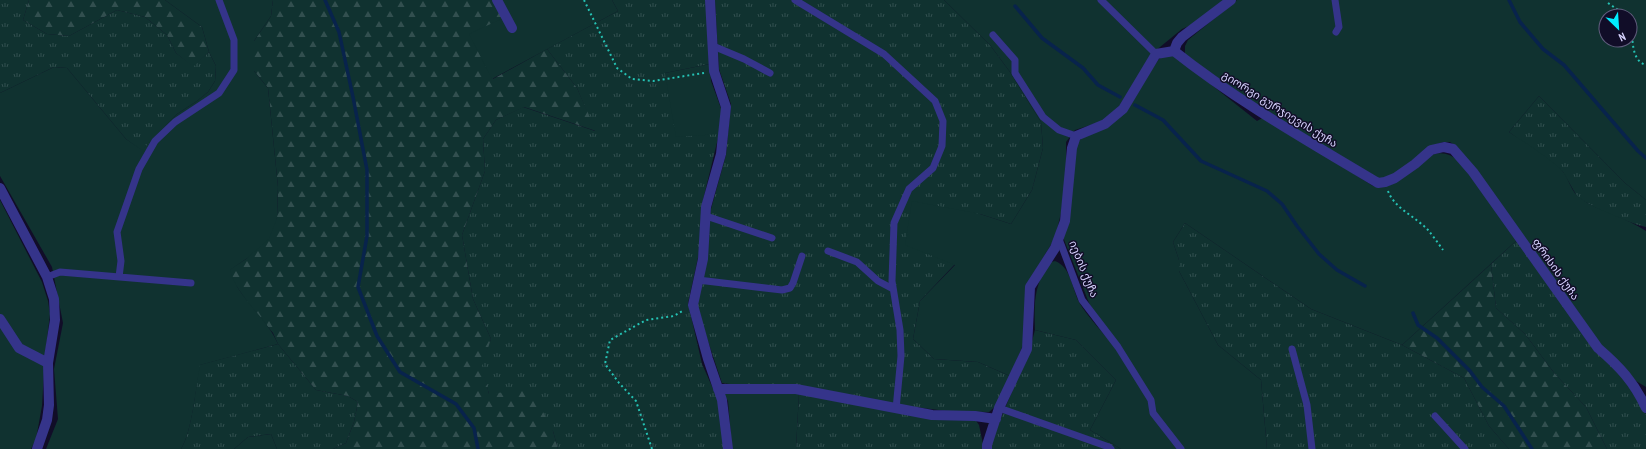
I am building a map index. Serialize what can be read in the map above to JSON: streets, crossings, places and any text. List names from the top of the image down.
{
  "streets": {
    "street": ["გიორგი გურჯიევის ქუჩა", "იების ქუჩა", "ფრისის ქუჩა"]
  },
  "crossings": [
    ["გიორგი გურჯიევის ქუჩა", "ფრისის ქუჩა"]
  ],
  "north": "bottom right"
}
